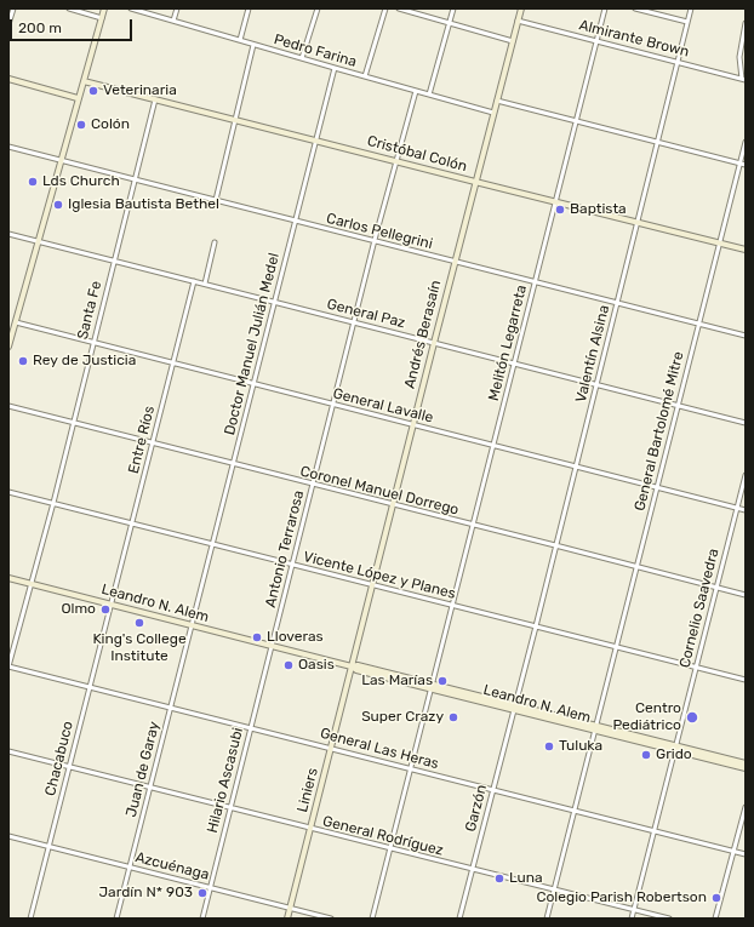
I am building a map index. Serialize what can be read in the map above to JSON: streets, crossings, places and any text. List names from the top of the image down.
{
  "streets": {
    "street": [
      "Almirante Brown",
      "Pedro Farina",
      "Cristóbal Colón",
      "Carlos Pellegrini",
      "Santa Fe",
      "General Paz",
      "Andrés Berasaín",
      "Melitón Legarreta",
      "Doctor Manuel Julián Medel",
      "Valentín Alsina",
      "General Lavalle",
      "General Bartolomé Mitre",
      "Entre Ríos",
      "Coronel Manuel Dorrego",
      "Antonio Terrarosa",
      "Vicente López y Planes",
      "Leandro N. Alem",
      "Cornelio Saavedra",
      "General Las Heras",
      "Chacabuco",
      "Juan de Garay",
      "Hilario Ascasubi",
      "Liniers",
      "Garzón",
      "General Rodríguez",
      "Azcuénaga"
    ]
  },
  "crossings": [
    ["Almirante Brown", "Andrés Berasaín"],
    ["Almirante Brown", "Melitón Legarreta"],
    ["Almirante Brown", "Valentín Alsina"],
    ["Pedro Farina", "Andrés Berasaín"],
    ["Pedro Farina", "Doctor Manuel Julián Medel"],
    ["Pedro Farina", "Antonio Terrarosa"],
    ["Cristóbal Colón", "Santa Fe"],
    ["Cristóbal Colón", "Andrés Berasaín"],
    ["Cristóbal Colón", "Melitón Legarreta"],
    ["Cristóbal Colón", "Doctor Manuel Julián Medel"],
    ["Cristóbal Colón", "Valentín Alsina"],
    ["Cristóbal Colón", "General Bartolomé Mitre"],
    ["Cristóbal Colón", "Antonio Terrarosa"],
    ["Carlos Pellegrini", "Santa Fe"],
    ["Carlos Pellegrini", "Andrés Berasaín"],
    ["Carlos Pellegrini", "Melitón Legarreta"],
    ["Carlos Pellegrini", "Doctor Manuel Julián Medel"],
    ["Carlos Pellegrini", "Valentín Alsina"],
    ["Carlos Pellegrini", "General Bartolomé Mitre"],
    ["Carlos Pellegrini", "Antonio Terrarosa"],
    ["Santa Fe", "General Paz"],
    ["Santa Fe", "General Lavalle"],
    ["Santa Fe", "Coronel Manuel Dorrego"],
    ["Santa Fe", "Vicente López y Planes"],
    ["Santa Fe", "Leandro N. Alem"],
    ["Santa Fe", "General Las Heras"],
    ["General Paz", "Andrés Berasaín"],
    ["General Paz", "Melitón Legarreta"],
    ["General Paz", "Doctor Manuel Julián Medel"],
    ["General Paz", "Valentín Alsina"],
    ["General Paz", "General Bartolomé Mitre"],
    ["General Paz", "Entre Ríos"],
    ["General Paz", "Antonio Terrarosa"],
    ["Andrés Berasaín", "General Lavalle"],
    ["Andrés Berasaín", "Coronel Manuel Dorrego"],
    ["Andrés Berasaín", "Vicente López y Planes"],
    ["Andrés Berasaín", "Leandro N. Alem"],
    ["Andrés Berasaín", "Liniers"],
    ["Melitón Legarreta", "General Lavalle"],
    ["Melitón Legarreta", "Coronel Manuel Dorrego"],
    ["Melitón Legarreta", "Vicente López y Planes"],
    ["Melitón Legarreta", "Leandro N. Alem"],
    ["Melitón Legarreta", "General Las Heras"],
    ["Melitón Legarreta", "General Rodríguez"],
    ["Doctor Manuel Julián Medel", "General Lavalle"],
    ["Doctor Manuel Julián Medel", "Coronel Manuel Dorrego"],
    ["Doctor Manuel Julián Medel", "Vicente López y Planes"],
    ["Doctor Manuel Julián Medel", "Leandro N. Alem"],
    ["Doctor Manuel Julián Medel", "Juan de Garay"],
    ["Valentín Alsina", "General Lavalle"],
    ["Valentín Alsina", "Coronel Manuel Dorrego"],
    ["Valentín Alsina", "Vicente López y Planes"],
    ["Valentín Alsina", "Leandro N. Alem"],
    ["Valentín Alsina", "Garzón"],
    ["General Lavalle", "General Bartolomé Mitre"],
    ["General Lavalle", "Entre Ríos"],
    ["General Lavalle", "Antonio Terrarosa"],
    ["General Lavalle", "Cornelio Saavedra"],
    ["General Bartolomé Mitre", "Coronel Manuel Dorrego"],
    ["General Bartolomé Mitre", "Vicente López y Planes"],
    ["General Bartolomé Mitre", "Leandro N. Alem"],
    ["General Bartolomé Mitre", "General Las Heras"],
    ["General Bartolomé Mitre", "General Rodríguez"],
    ["Entre Ríos", "Coronel Manuel Dorrego"],
    ["Entre Ríos", "Vicente López y Planes"],
    ["Entre Ríos", "Leandro N. Alem"],
    ["Entre Ríos", "Chacabuco"],
    ["Coronel Manuel Dorrego", "Antonio Terrarosa"],
    ["Coronel Manuel Dorrego", "Cornelio Saavedra"],
    ["Antonio Terrarosa", "Vicente López y Planes"],
    ["Antonio Terrarosa", "Leandro N. Alem"],
    ["Antonio Terrarosa", "Hilario Ascasubi"],
    ["Vicente López y Planes", "Cornelio Saavedra"],
    ["Leandro N. Alem", "Cornelio Saavedra"],
    ["Leandro N. Alem", "Chacabuco"],
    ["Leandro N. Alem", "Juan de Garay"],
    ["Leandro N. Alem", "Hilario Ascasubi"],
    ["Leandro N. Alem", "Liniers"],
    ["Leandro N. Alem", "Garzón"],
    ["Cornelio Saavedra", "General Las Heras"],
    ["Cornelio Saavedra", "General Rodríguez"],
    ["General Las Heras", "Chacabuco"],
    ["General Las Heras", "Juan de Garay"],
    ["General Las Heras", "Hilario Ascasubi"],
    ["General Las Heras", "Liniers"],
    ["General Las Heras", "Garzón"],
    ["Chacabuco", "General Rodríguez"],
    ["Chacabuco", "Azcuénaga"],
    ["Juan de Garay", "General Rodríguez"],
    ["Juan de Garay", "Azcuénaga"],
    ["Hilario Ascasubi", "General Rodríguez"],
    ["Hilario Ascasubi", "Azcuénaga"],
    ["Liniers", "General Rodríguez"],
    ["Liniers", "Azcuénaga"],
    ["Garzón", "General Rodríguez"]
  ],
  "places": [
    "Veterinaria",
    "Colón",
    "Lds Church",
    "Iglesia Bautista Bethel",
    "Baptista",
    "Rey de Justicia",
    "Olmo",
    "King's College Institute",
    "Lloveras",
    "Oasis",
    "Las Marías",
    "Super Crazy",
    "Centro Pediátrico",
    "Tuluka",
    "Grido",
    "Luna",
    "Jardín N* 903",
    "Colegio Parish Robertson"
  ],
  "scale_bar": "200 m"
}
